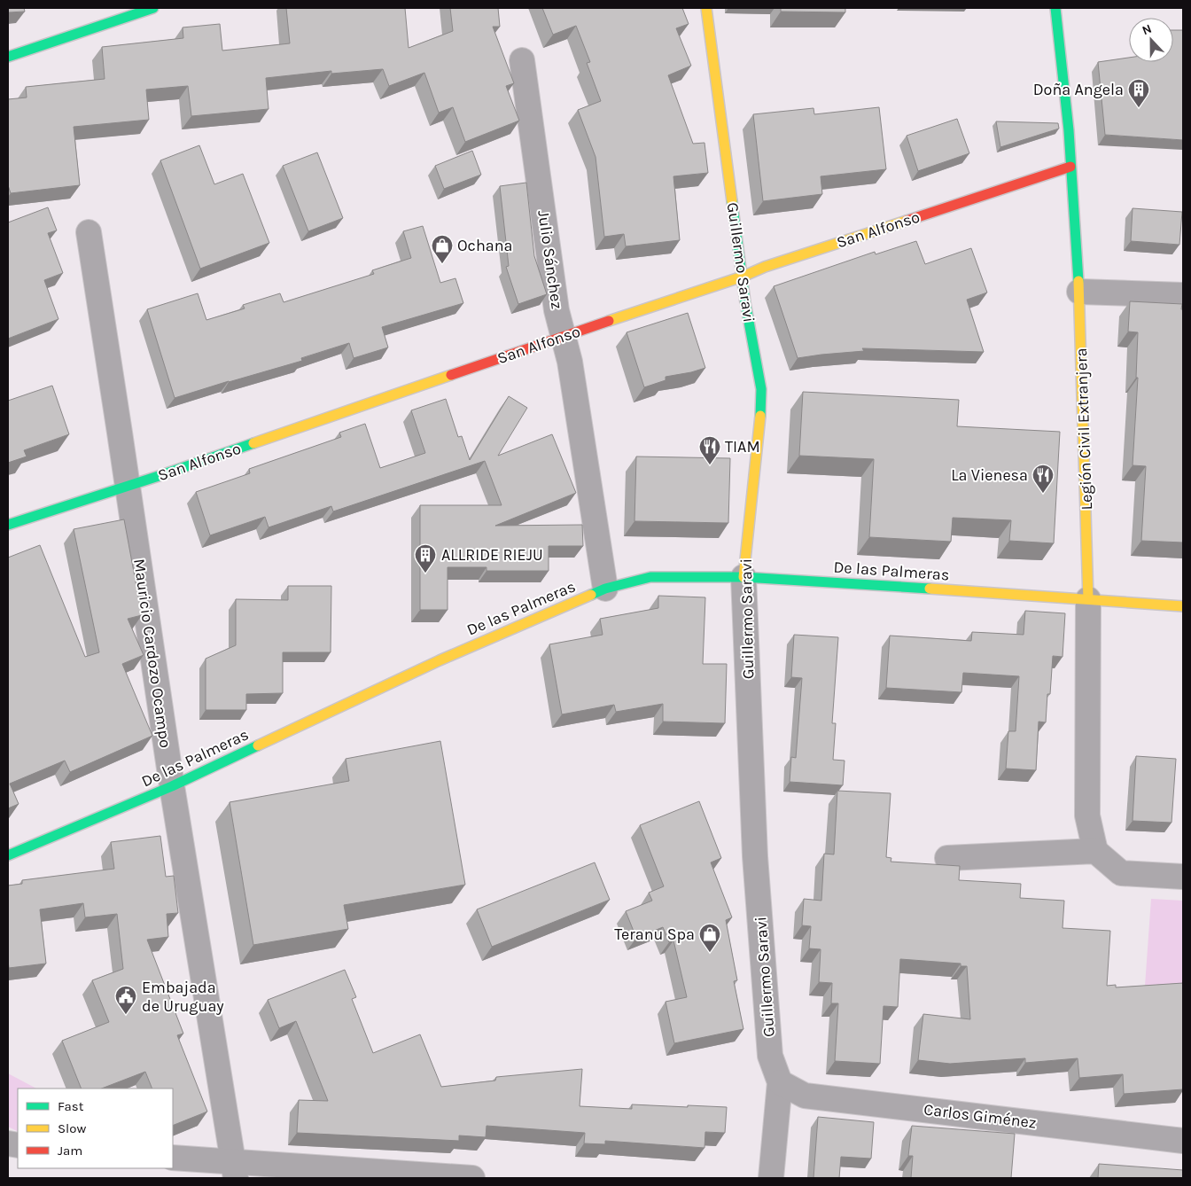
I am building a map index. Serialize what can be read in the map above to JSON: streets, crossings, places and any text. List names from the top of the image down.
{
  "streets": {
    "street": [
      "San Alfonso",
      "Julio Sánchez",
      "Guillermo Saravi",
      "Legión Civil Extranjera",
      "De las Palmeras",
      "Mauricio Cardozo Ocampo",
      "Carlos Giménez"
    ]
  },
  "crossings": [
    ["San Alfonso", "Julio Sánchez"],
    ["San Alfonso", "Guillermo Saravi"],
    ["San Alfonso", "Legión Civil Extranjera"],
    ["San Alfonso", "Mauricio Cardozo Ocampo"],
    ["Julio Sánchez", "De las Palmeras"],
    ["Guillermo Saravi", "De las Palmeras"],
    ["Guillermo Saravi", "Carlos Giménez"],
    ["Legión Civil Extranjera", "De las Palmeras"],
    ["De las Palmeras", "Mauricio Cardozo Ocampo"]
  ],
  "places": {
    "building": ["Doña Angela", "ALLRIDE RIEJU"],
    "shop": ["Ochana", "Teranu Spa"],
    "restaurant": ["TIAM", "La Vienesa"],
    "public building": ["Embajada de Uruguay"]
  },
  "legend": ["Fast", "Slow", "Jam"],
  "north": "top"
}
